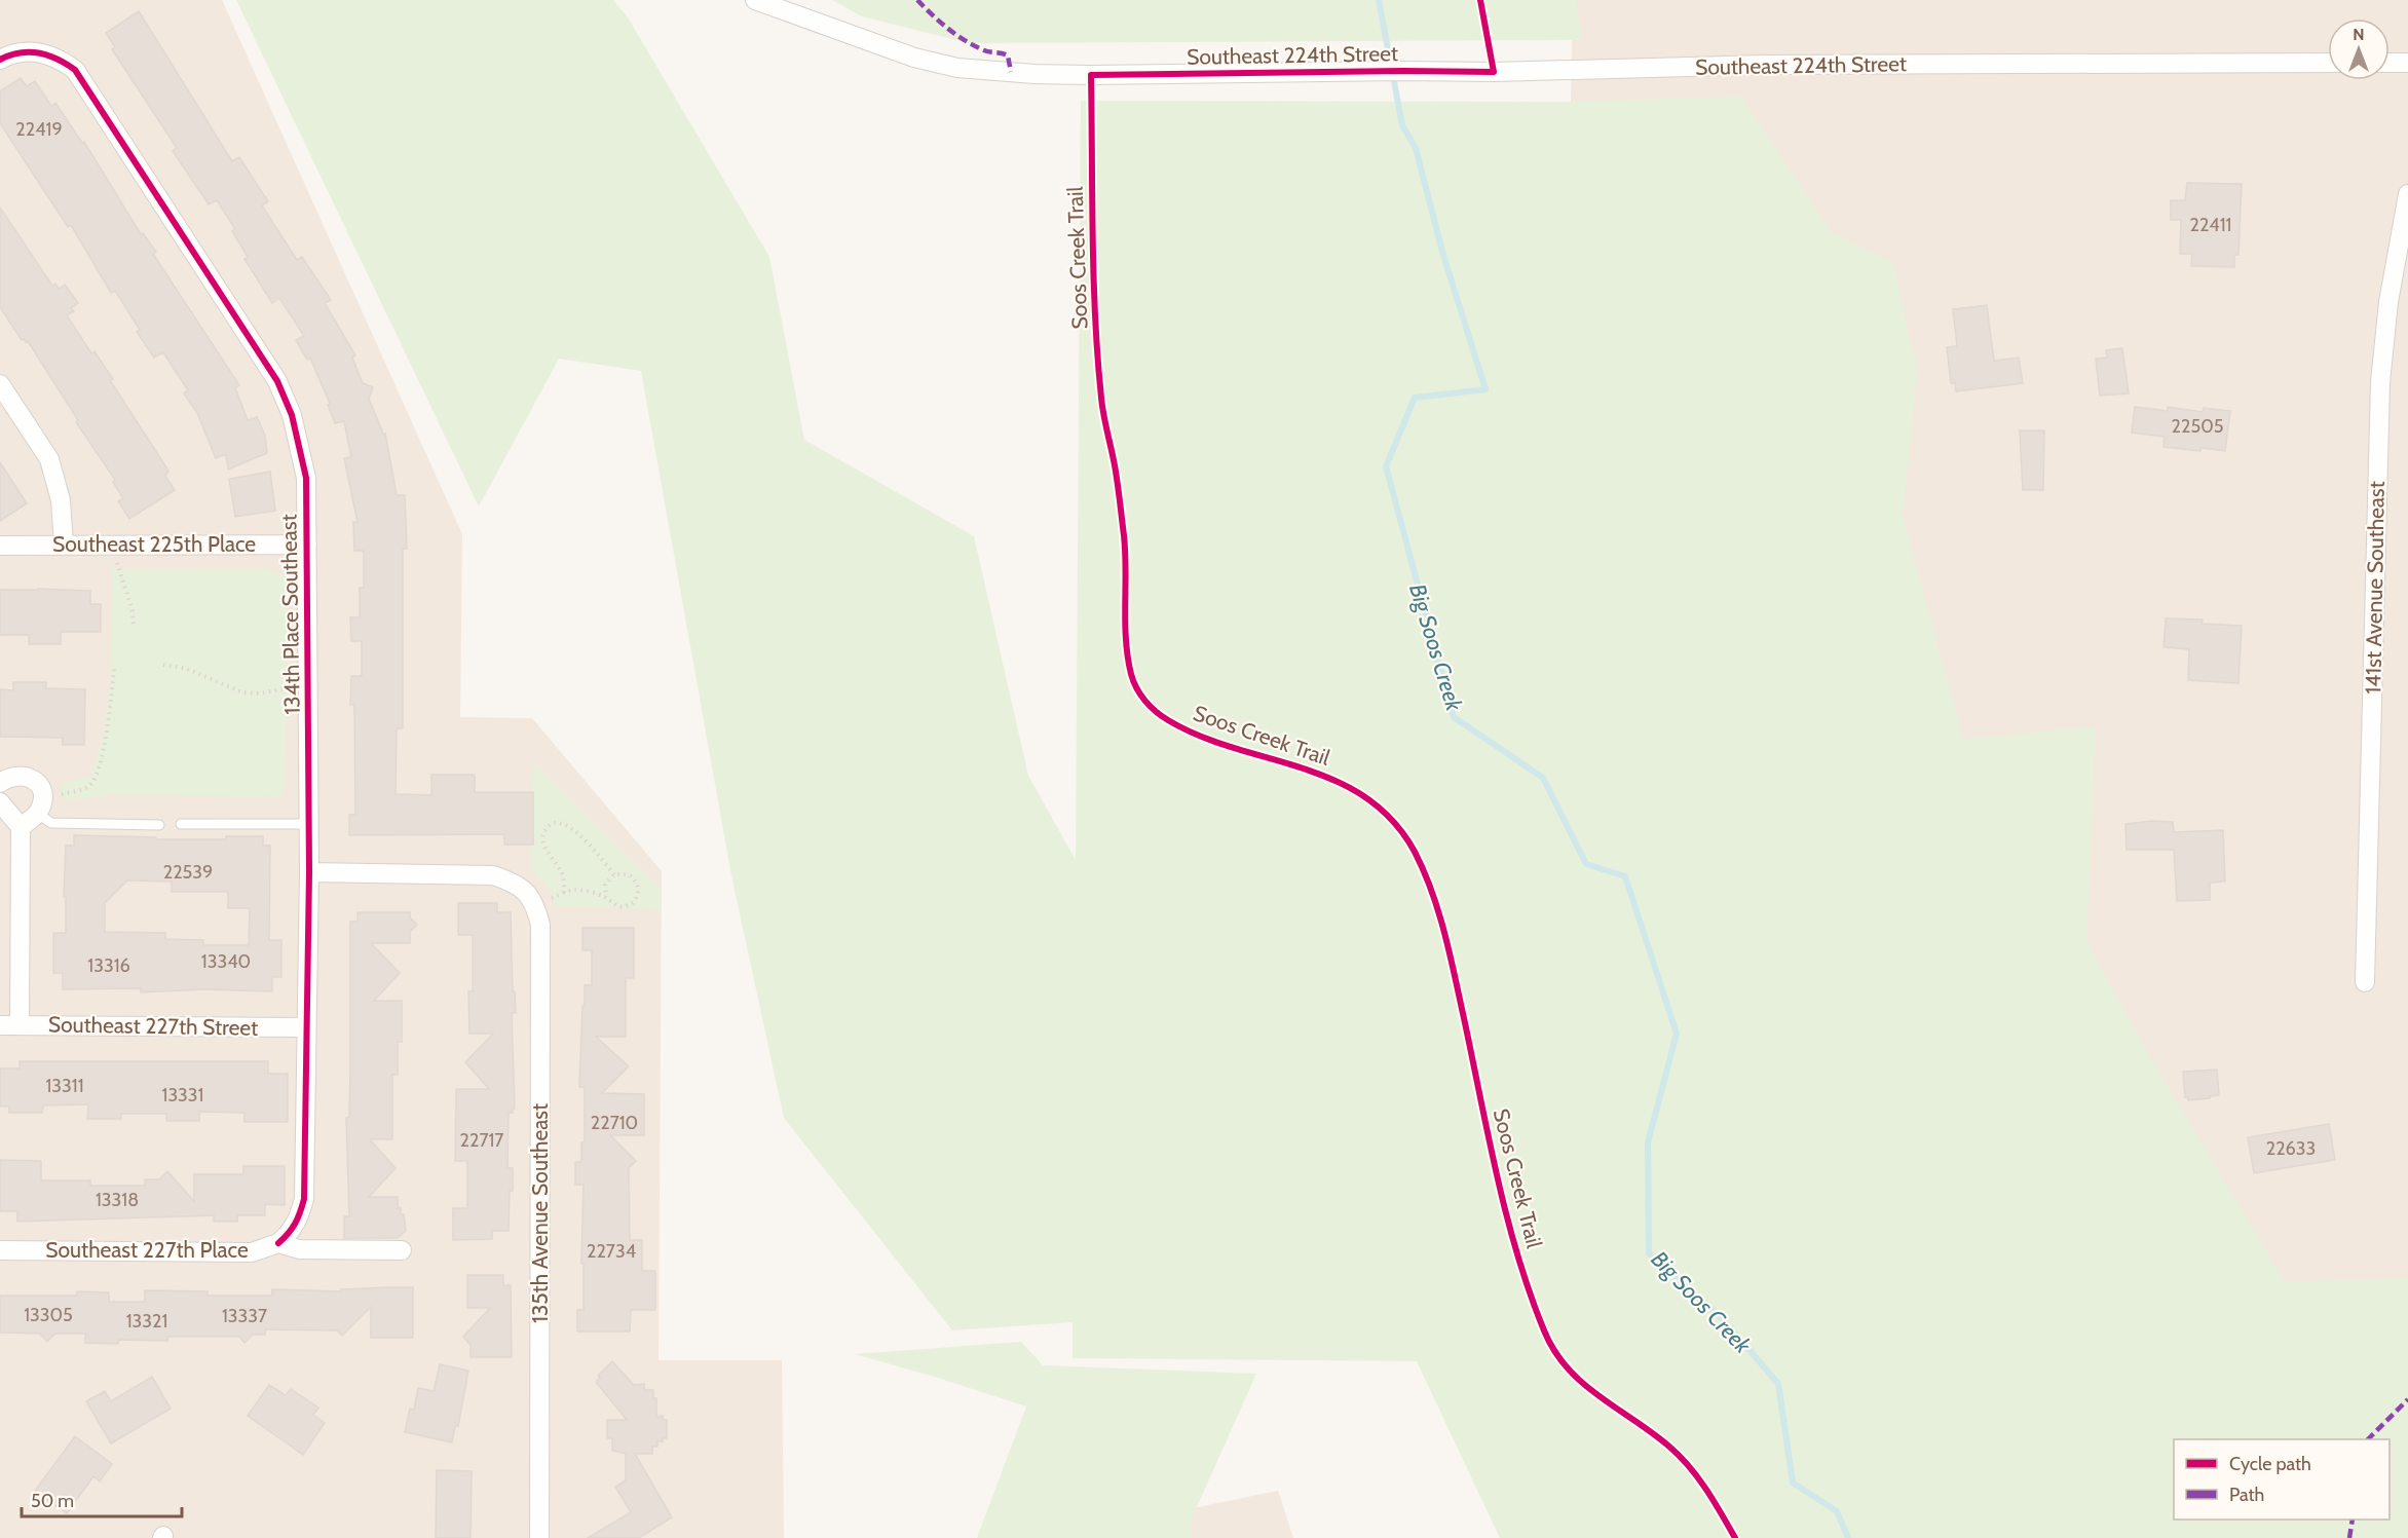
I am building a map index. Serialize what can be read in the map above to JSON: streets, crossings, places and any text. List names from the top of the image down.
{
  "streets": {
    "street": [
      "Southeast 224th Street",
      "Southeast 225th Place",
      "141st Avenue Southeast",
      "134th Place Southeast",
      "Southeast 227th Street",
      "135th Avenue Southeast",
      "Southeast 227th Place"
    ],
    "cycle path": ["Soos Creek Trail"]
  },
  "crossings": [
    ["Southeast 225th Place", "134th Place Southeast"],
    ["134th Place Southeast", "Southeast 227th Street"],
    ["134th Place Southeast", "Southeast 227th Place"]
  ],
  "water": ["Big Soos Creek"],
  "house_numbers": [
    "22419",
    "22411",
    "22505",
    "22539",
    "13340",
    "13316",
    "13311",
    "13331",
    "22710",
    "22717",
    "22633",
    "13318",
    "22734",
    "13305",
    "13337",
    "13321"
  ],
  "legend": ["Cycle path", "Path"],
  "scale_bar": "50 m",
  "north": "top"
}
